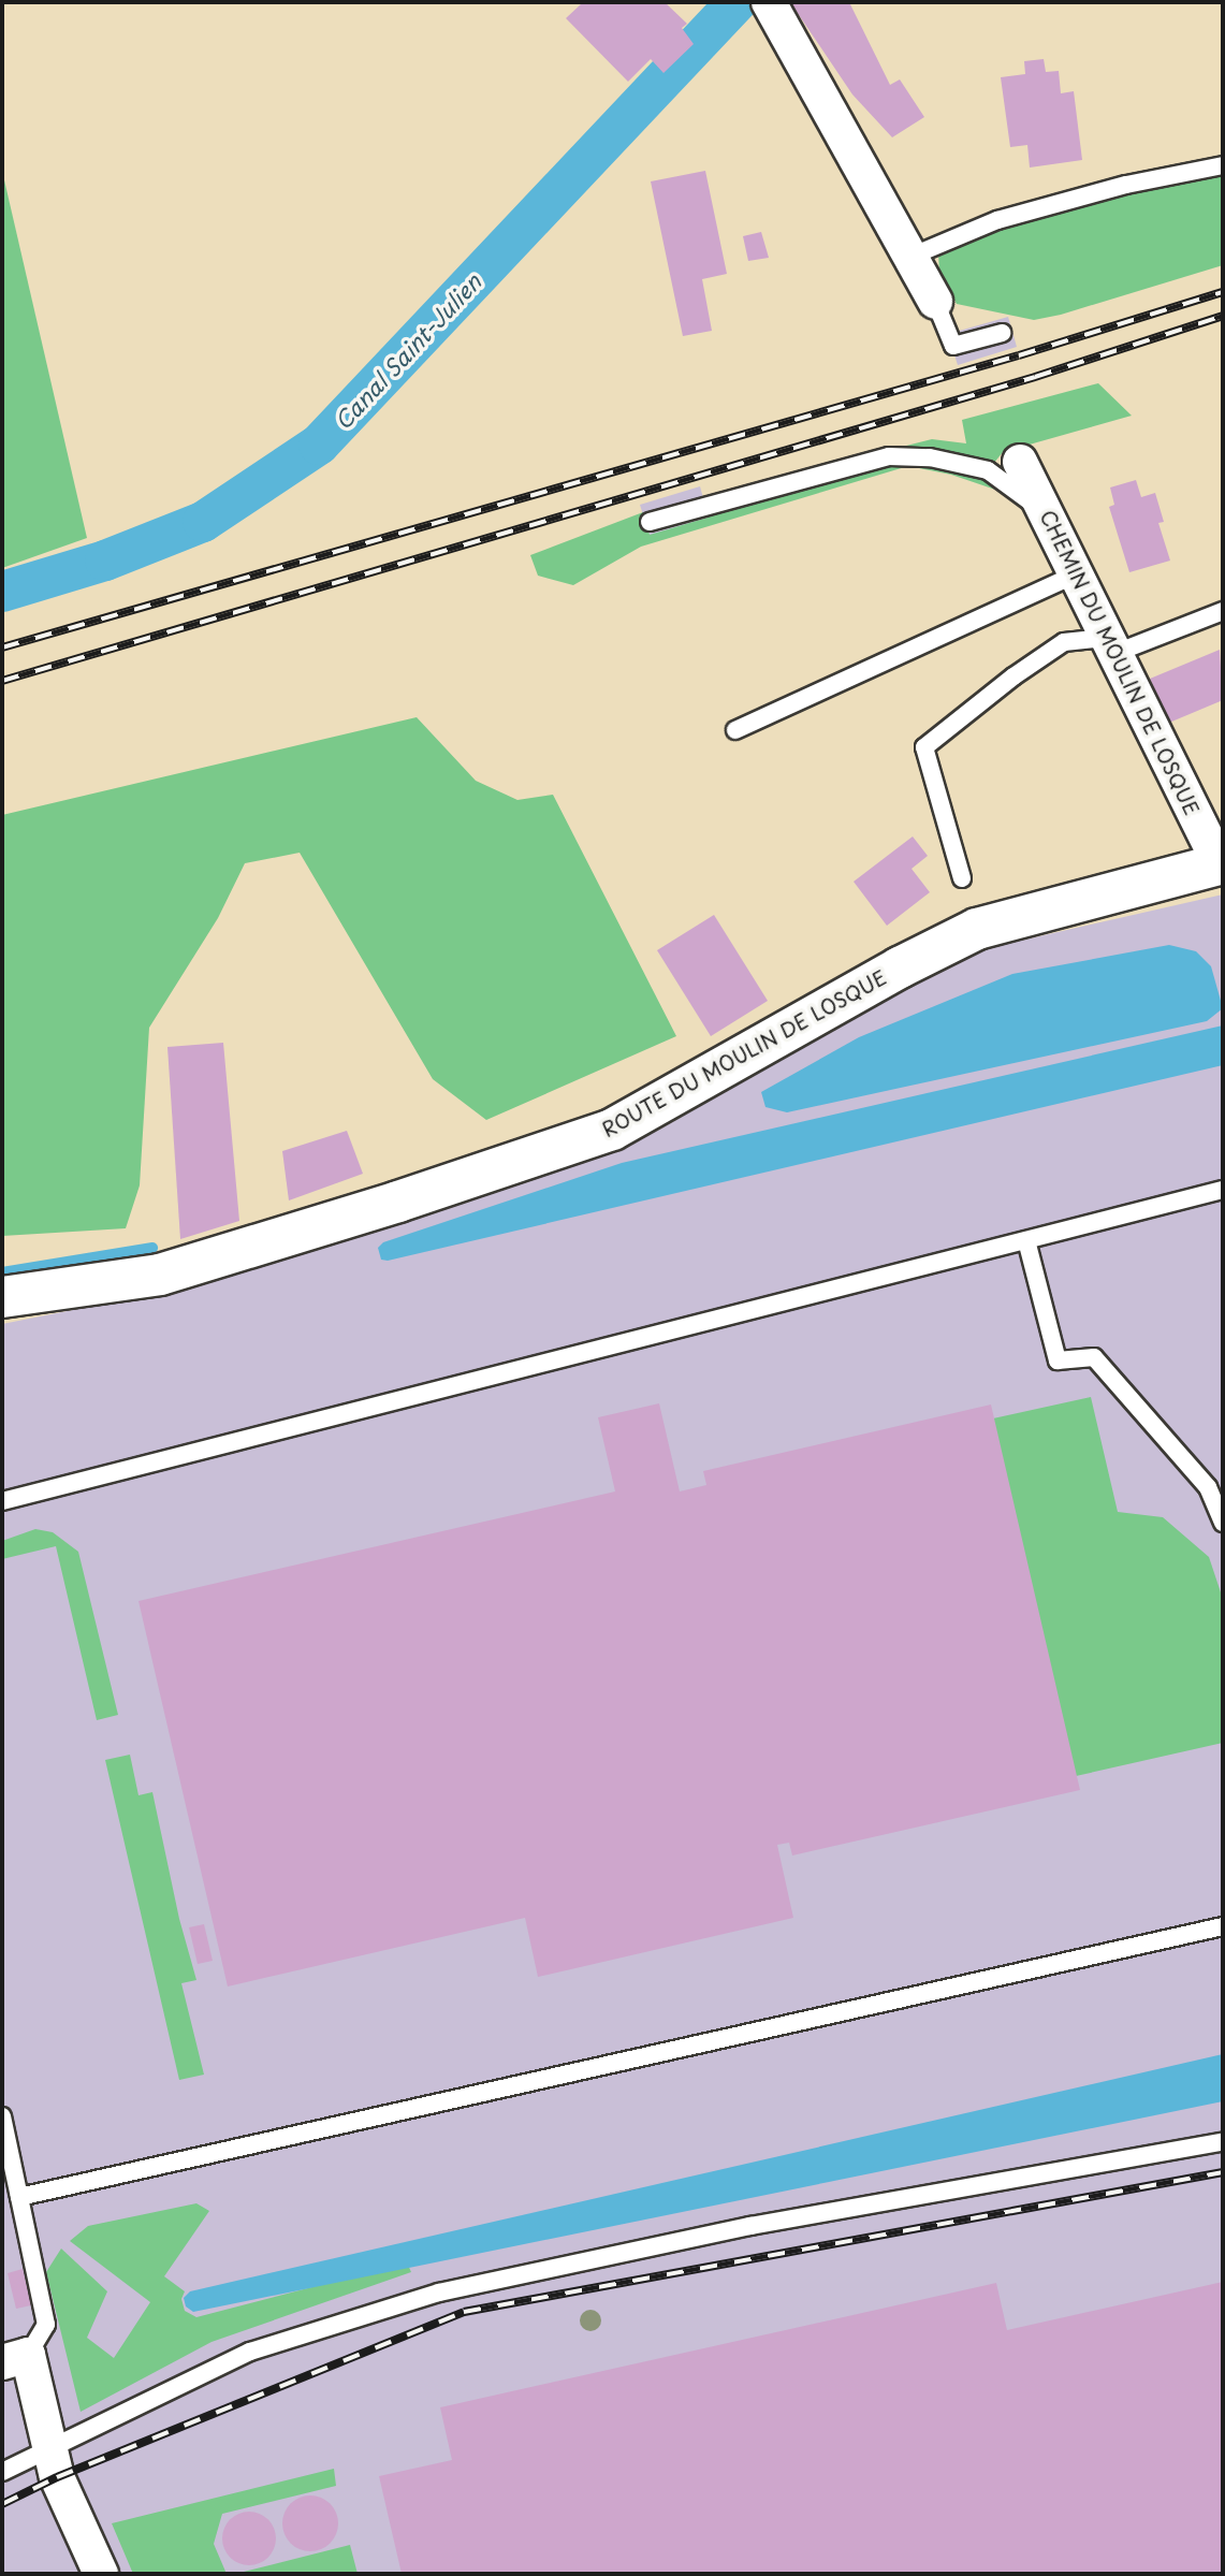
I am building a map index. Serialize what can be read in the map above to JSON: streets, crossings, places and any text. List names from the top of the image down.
{
  "streets": {
    "street": ["CHEMIN DU MOULIN DE LOSQUE", "ROUTE DU MOULIN DE LOSQUE"]
  },
  "crossings": [
    ["CHEMIN DU MOULIN DE LOSQUE", "ROUTE DU MOULIN DE LOSQUE"]
  ],
  "water": ["Canal Saint-Julien"]
}
